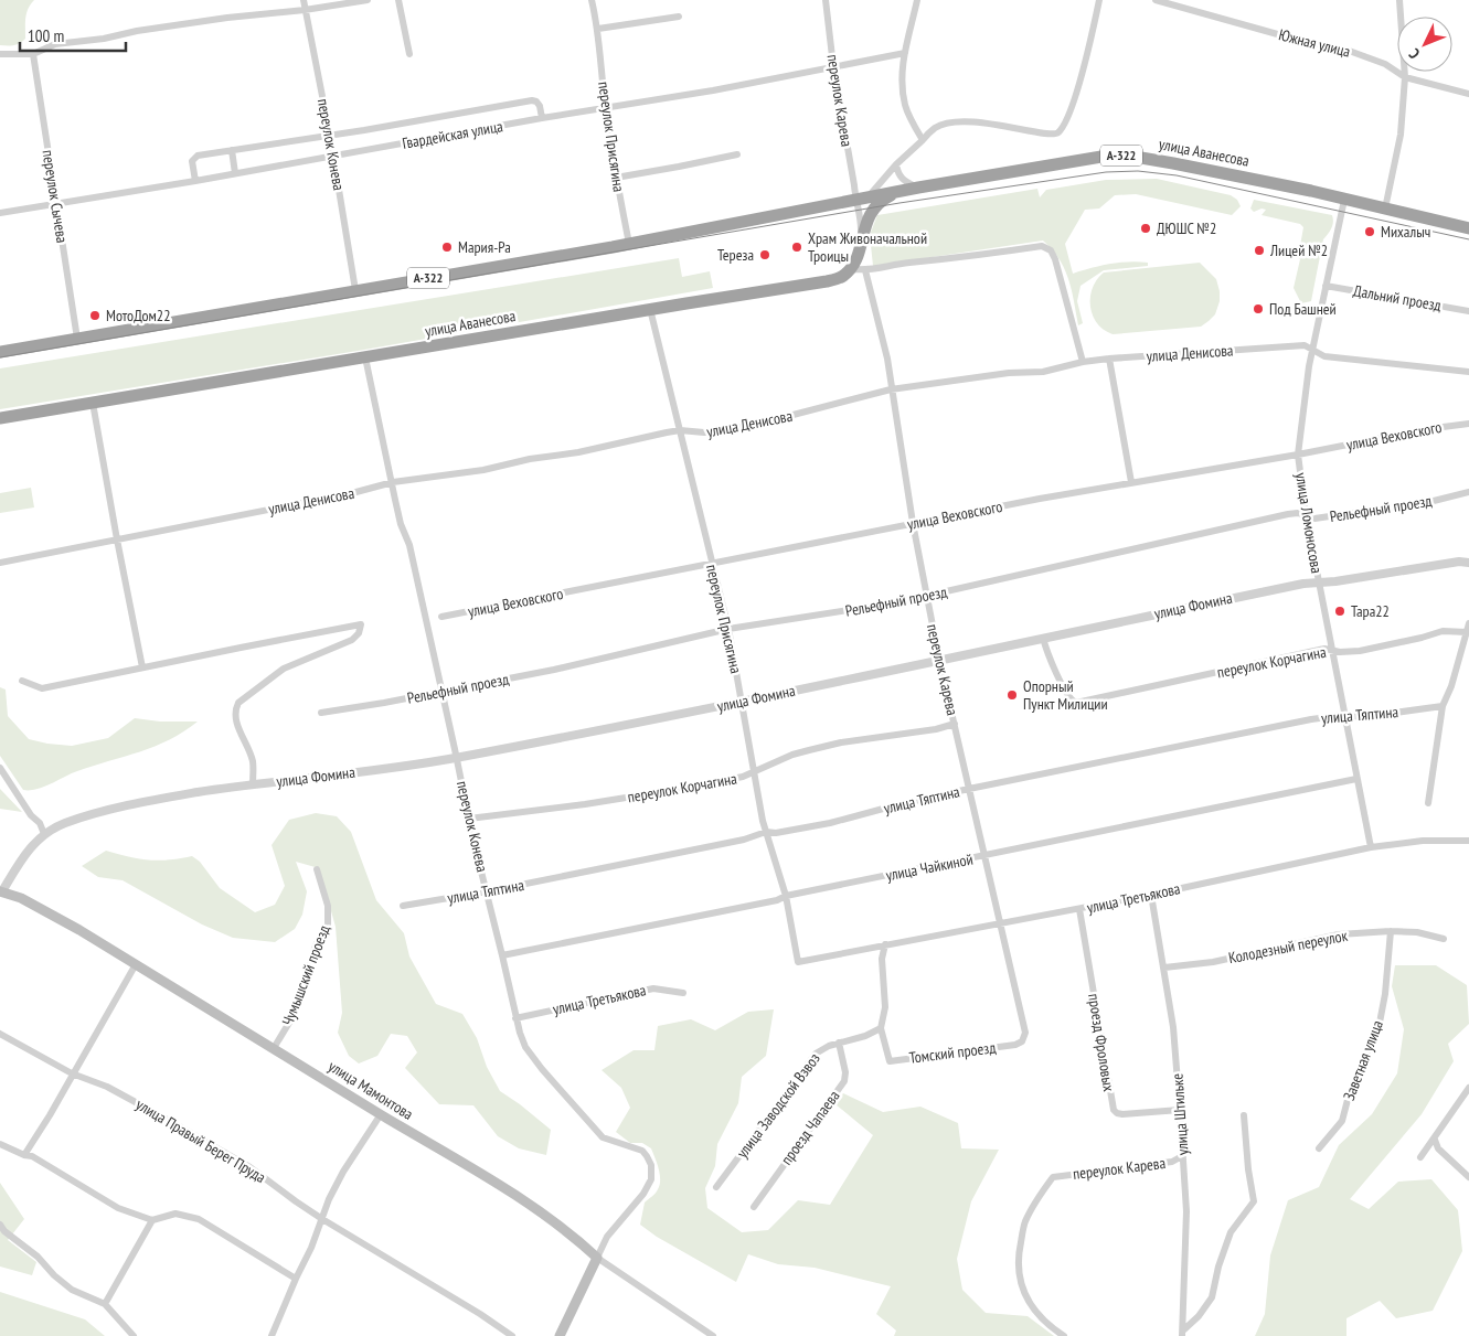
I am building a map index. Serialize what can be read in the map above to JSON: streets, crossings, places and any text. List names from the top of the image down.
{
  "streets": {
    "highway": ["улица Аванесова", "А-322"],
    "main road": ["улица Мамонтова"],
    "street": [
      "Южная улица",
      "переулок Карева",
      "Гвардейская улица",
      "переулок Присягина",
      "переулок Конева",
      "переулок Сычева",
      "Дальний проезд",
      "улица Денисова",
      "улица Веховского",
      "Рельефный проезд",
      "улица Ломоносова",
      "улица Фомина",
      "переулок Корчагина",
      "улица Тяптина",
      "улица Чайкиной",
      "улица Третьякова",
      "Колодезный переулок",
      "Чумышский проезд",
      "проезд Фроловых",
      "Томский проезд",
      "Заветная улица",
      "улица Заводской Взвоз",
      "улица Штильке",
      "проезд Чапаева",
      "улица Правый Берег Пруда"
    ]
  },
  "crossings": [
    ["переулок Карева", "Гвардейская улица"],
    ["переулок Карева", "улица Аванесова"],
    ["переулок Карева", "улица Денисова"],
    ["переулок Карева", "улица Веховского"],
    ["переулок Карева", "Рельефный проезд"],
    ["переулок Карева", "улица Фомина"],
    ["переулок Карева", "переулок Корчагина"],
    ["переулок Карева", "улица Тяптина"],
    ["переулок Карева", "улица Чайкиной"],
    ["переулок Карева", "улица Третьякова"],
    ["переулок Карева", "Томский проезд"],
    ["переулок Карева", "улица Штильке"],
    ["Гвардейская улица", "переулок Присягина"],
    ["Гвардейская улица", "переулок Конева"],
    ["Гвардейская улица", "переулок Сычева"],
    ["переулок Присягина", "улица Аванесова"],
    ["переулок Присягина", "улица Денисова"],
    ["переулок Присягина", "улица Веховского"],
    ["переулок Присягина", "Рельефный проезд"],
    ["переулок Присягина", "улица Фомина"],
    ["переулок Присягина", "переулок Корчагина"],
    ["переулок Присягина", "улица Тяптина"],
    ["переулок Присягина", "улица Чайкиной"],
    ["переулок Присягина", "улица Третьякова"],
    ["переулок Конева", "улица Аванесова"],
    ["переулок Конева", "улица Денисова"],
    ["переулок Конева", "Рельефный проезд"],
    ["переулок Конева", "улица Фомина"],
    ["переулок Конева", "переулок Корчагина"],
    ["переулок Конева", "улица Тяптина"],
    ["переулок Конева", "улица Чайкиной"],
    ["переулок Конева", "улица Третьякова"],
    ["переулок Конева", "улица Мамонтова"],
    ["улица Аванесова", "переулок Сычева"],
    ["улица Аванесова", "улица Ломоносова"],
    ["Дальний проезд", "улица Ломоносова"],
    ["улица Денисова", "улица Ломоносова"],
    ["улица Веховского", "улица Ломоносова"],
    ["Рельефный проезд", "улица Ломоносова"],
    ["улица Ломоносова", "улица Фомина"],
    ["улица Ломоносова", "переулок Корчагина"],
    ["улица Ломоносова", "улица Тяптина"],
    ["улица Ломоносова", "улица Чайкиной"],
    ["улица Ломоносова", "улица Третьякова"],
    ["улица Фомина", "переулок Корчагина"],
    ["улица Третьякова", "проезд Фроловых"],
    ["улица Третьякова", "улица Штильке"],
    ["Колодезный переулок", "Заветная улица"],
    ["Колодезный переулок", "улица Штильке"],
    ["Чумышский проезд", "улица Мамонтова"],
    ["проезд Фроловых", "улица Штильке"],
    ["Томский проезд", "улица Заводской Взвоз"],
    ["улица Заводской Взвоз", "проезд Чапаева"]
  ],
  "places": [
    "ДЮШС №2",
    "Михалыч",
    "Мария-Ра",
    "Храм Живоначальной Троицы",
    "Лицей №2",
    "Тереза",
    "Под Башней",
    "МотоДом22",
    "Тара22",
    "Опорный Пункт Милиции"
  ],
  "scale_bar": "100 m",
  "north": "bottom left"
}
